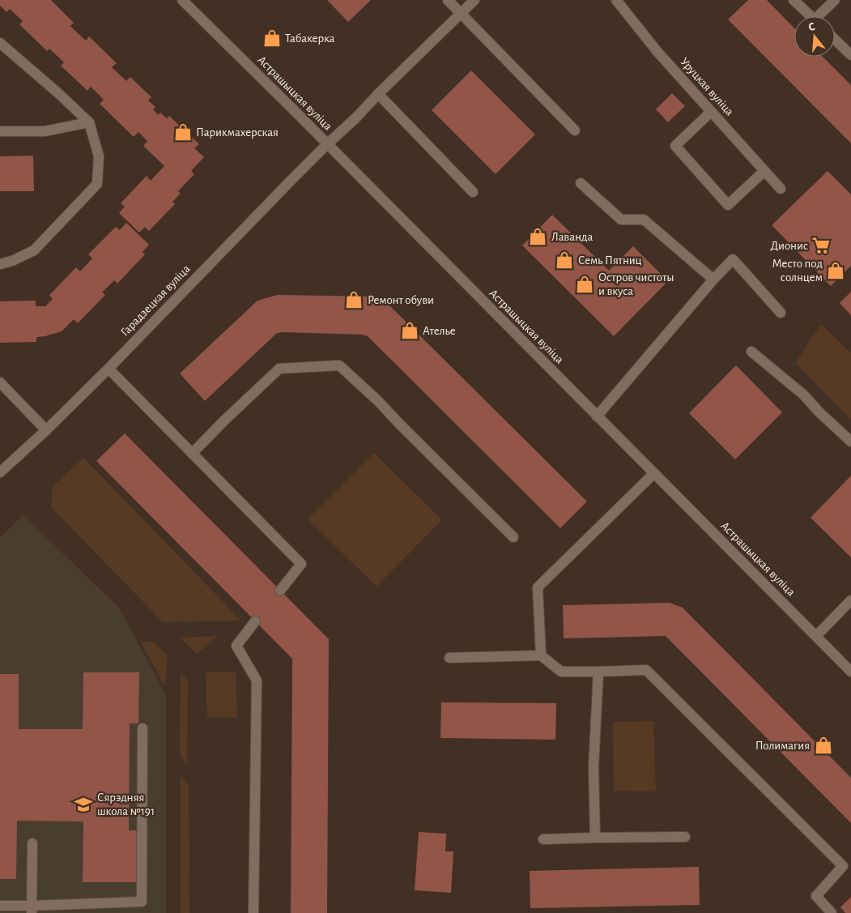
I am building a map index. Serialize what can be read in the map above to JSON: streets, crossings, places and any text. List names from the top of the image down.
{
  "streets": {
    "main road": ["Уруцкая вуліца", "Астрашыцкая вуліца", "Гарадзецкая вуліца"]
  },
  "crossings": [
    ["Астрашыцкая вуліца", "Гарадзецкая вуліца"]
  ],
  "places": {
    "shop": [
      "Табакерка",
      "Парикмахерская",
      "Лаванда",
      "Семь Пятниц",
      "Место под солнцем",
      "Остров чистоты и вкуса",
      "Ремонт обуви",
      "Ателье",
      "Полимагия"
    ],
    "supermarket": ["Дионис"],
    "school or university": ["Сярэдняя школа №191"]
  },
  "north": "top"
}
